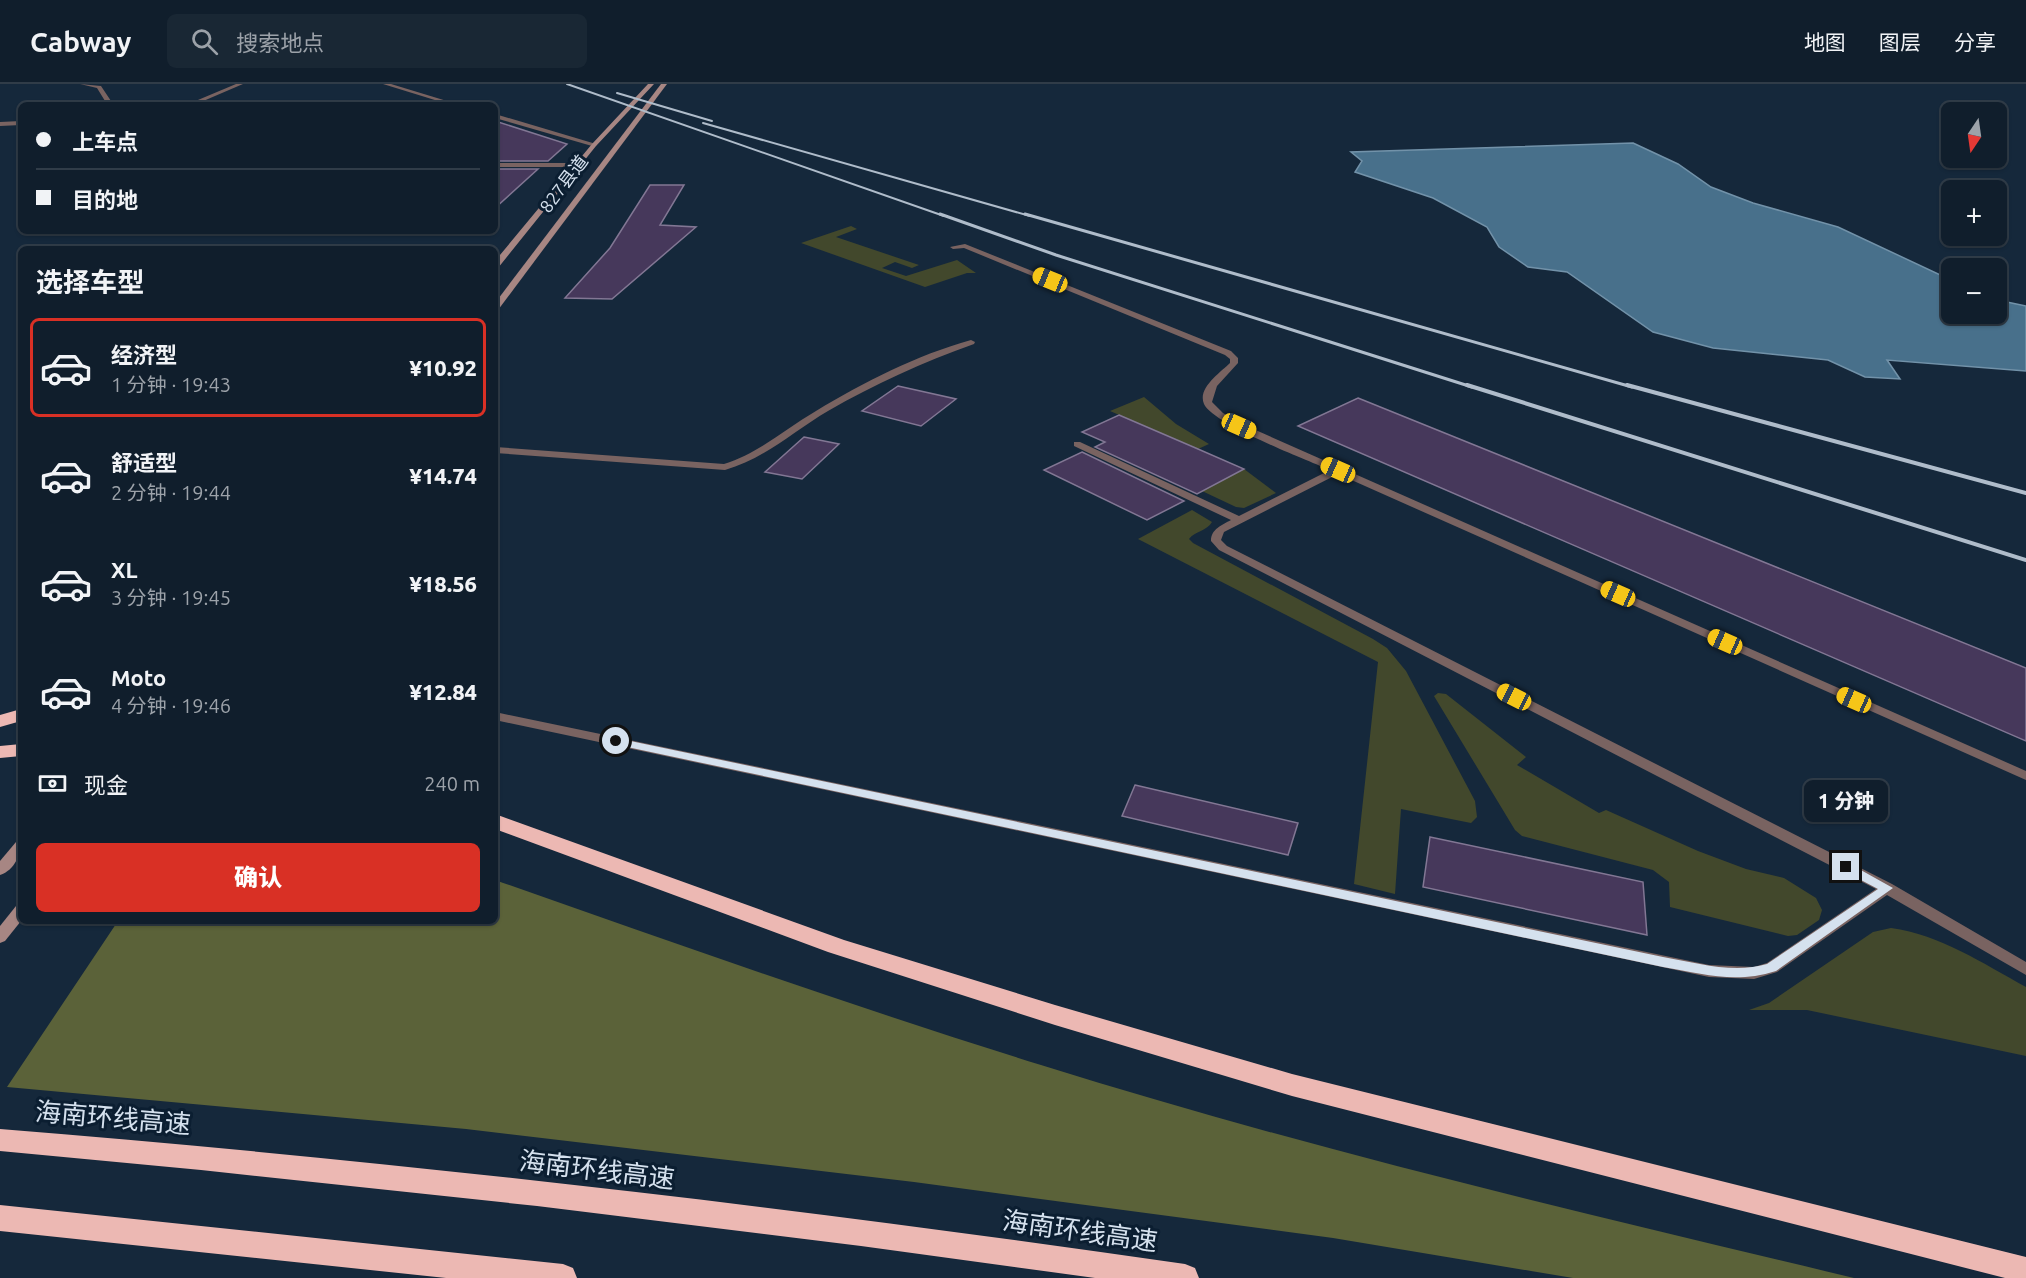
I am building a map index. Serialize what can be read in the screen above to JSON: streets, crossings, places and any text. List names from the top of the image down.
{
  "streets": {
    "highway": ["海南环线高速"],
    "main road": ["827县道"]
  },
  "north": "bottom",
  "page": {
    "header": "Cabway",
    "search": "搜索地点",
    "nav": ["地图", "图层", "分享"],
    "map_buttons": ["+", "−"],
    "banner": ["上车点", "目的地"],
    "heading": "选择车型",
    "list": [
      {
        "name": "经济型",
        "note": "1 分钟 · 19:43",
        "value": "¥10.92"
      },
      {
        "name": "舒适型",
        "note": "2 分钟 · 19:44",
        "value": "¥14.74"
      },
      {
        "name": "XL",
        "note": "3 分钟 · 19:45",
        "value": "¥18.56"
      },
      {
        "name": "Moto",
        "note": "4 分钟 · 19:46",
        "value": "¥12.84"
      }
    ],
    "pay": ["现金", "240 m"],
    "bubble": "1 分钟",
    "buttons": "确认"
  }
}
